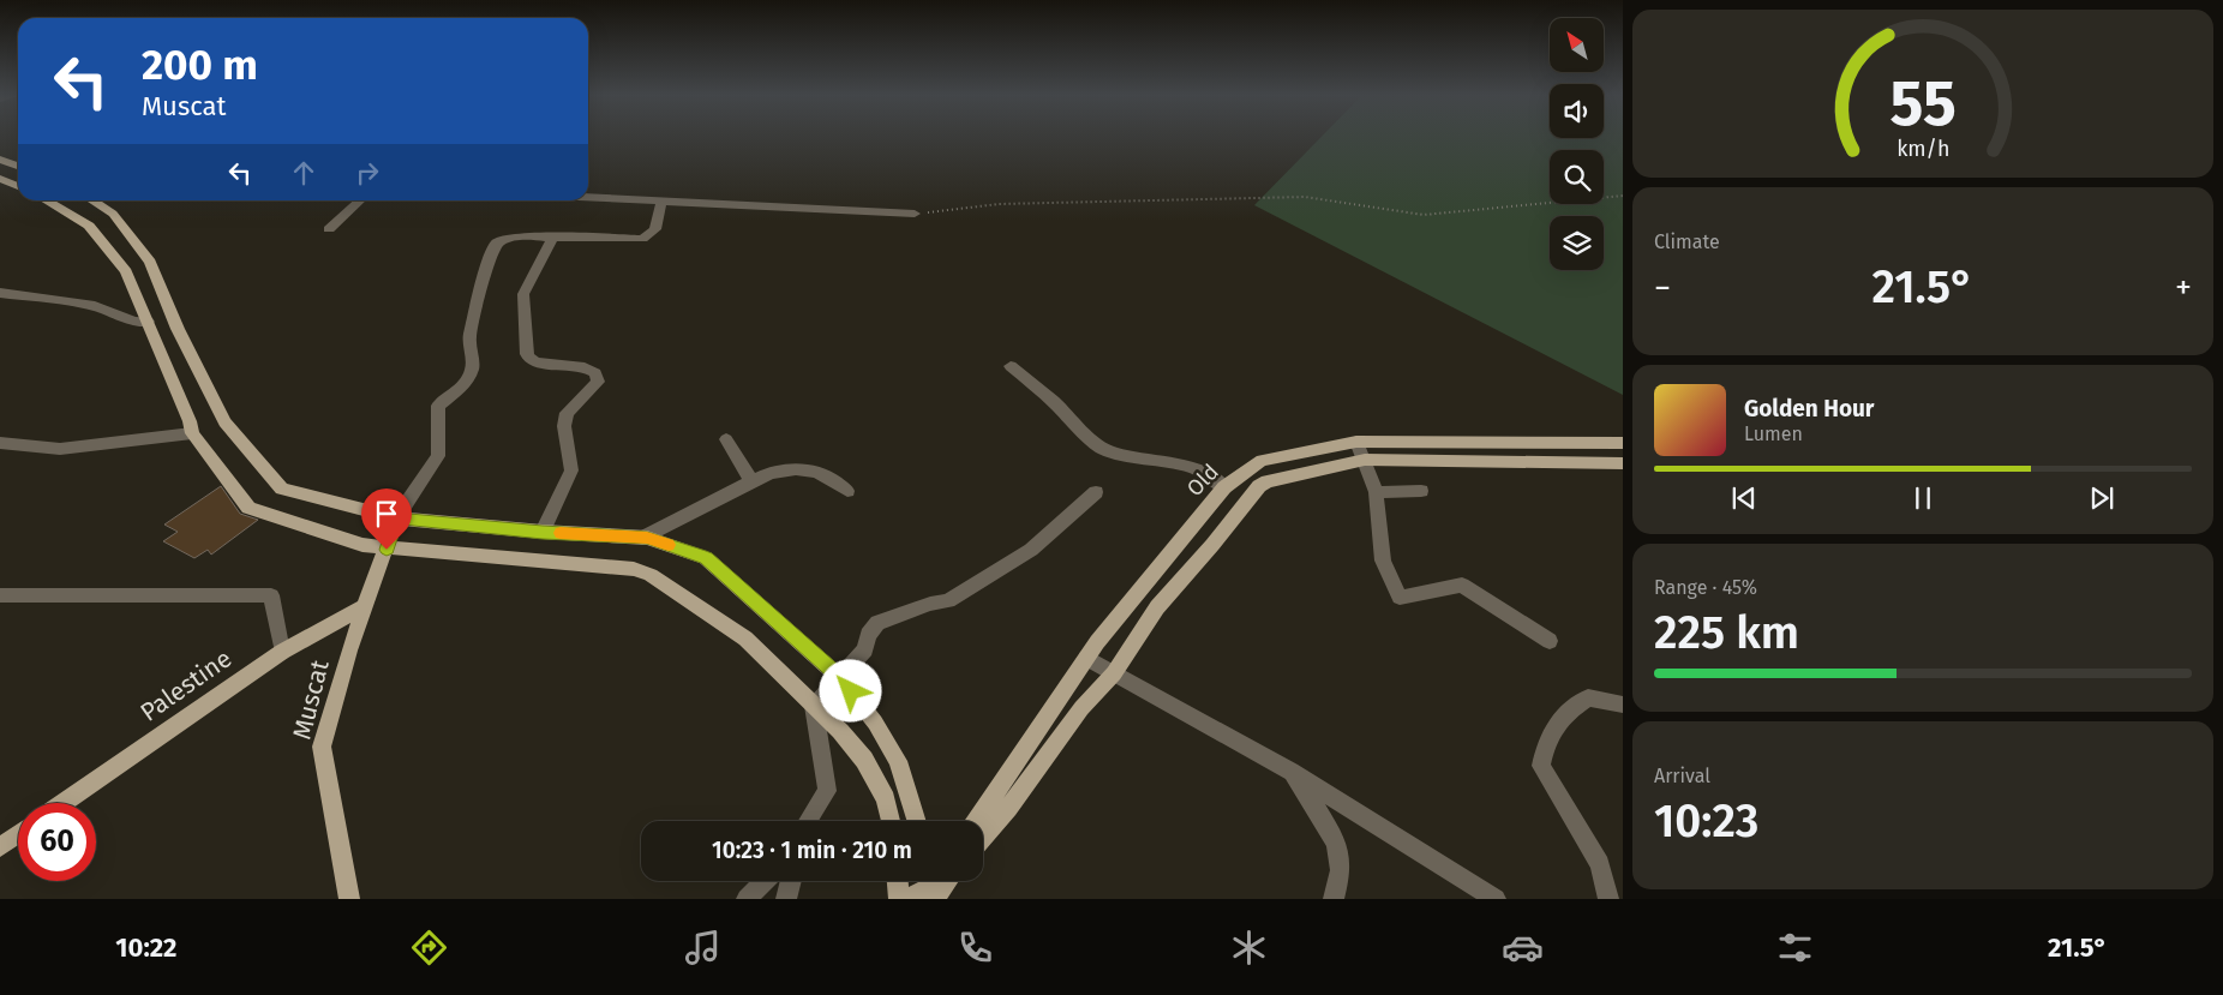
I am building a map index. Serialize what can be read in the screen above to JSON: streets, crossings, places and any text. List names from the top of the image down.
{
  "streets": {
    "main road": ["Old", "Palestine", "Muscat"]
  },
  "crossings": [
    ["Palestine", "Muscat"]
  ],
  "north": "top left",
  "page": {
    "turn": ["200 m", "Muscat"],
    "tile": [
      "Climate",
      ["Range · 45%", "225 km"],
      ["Arrival", "10:23"]
    ],
    "heat": ["−", "21.5°", "+"],
    "song": ["Golden Hour", "Lumen"],
    "limit": "60",
    "trip": "10:23 · 1 min · 210 m",
    "tabs": ["10:22", "21.5°"],
    "gauge": ["55", "km/h"]
  }
}
